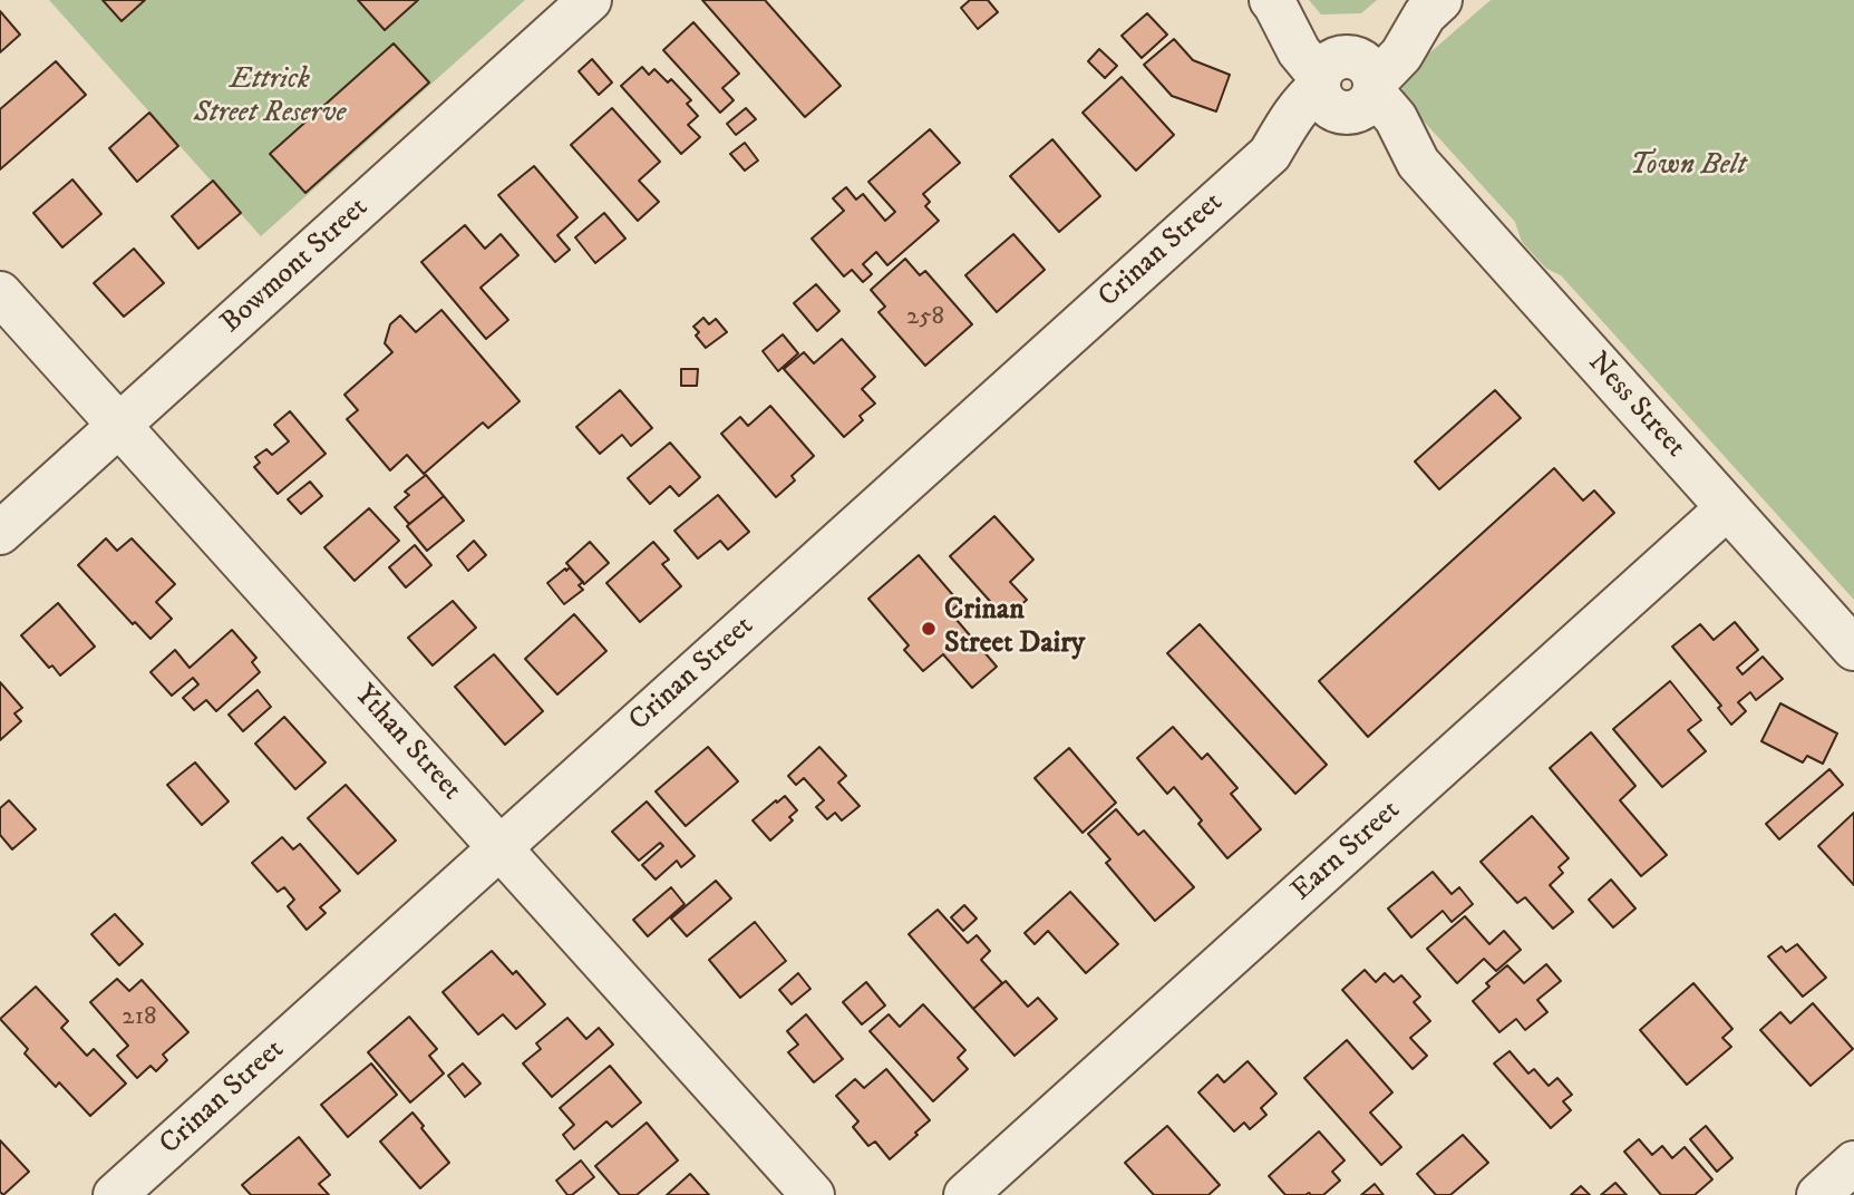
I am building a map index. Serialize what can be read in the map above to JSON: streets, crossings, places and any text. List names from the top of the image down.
{
  "streets": {
    "street": [
      "Crinan Street",
      "Bowmont Street",
      "Ness Street",
      "Ythan Street",
      "Earn Street"
    ]
  },
  "crossings": [
    ["Crinan Street", "Ness Street"],
    ["Crinan Street", "Ythan Street"],
    ["Bowmont Street", "Ythan Street"],
    ["Ness Street", "Earn Street"]
  ],
  "parks": ["Ettrick Street Reserve", "Town Belt"],
  "places": ["Crinan Street Dairy"],
  "house_numbers": ["258", "218"]
}
